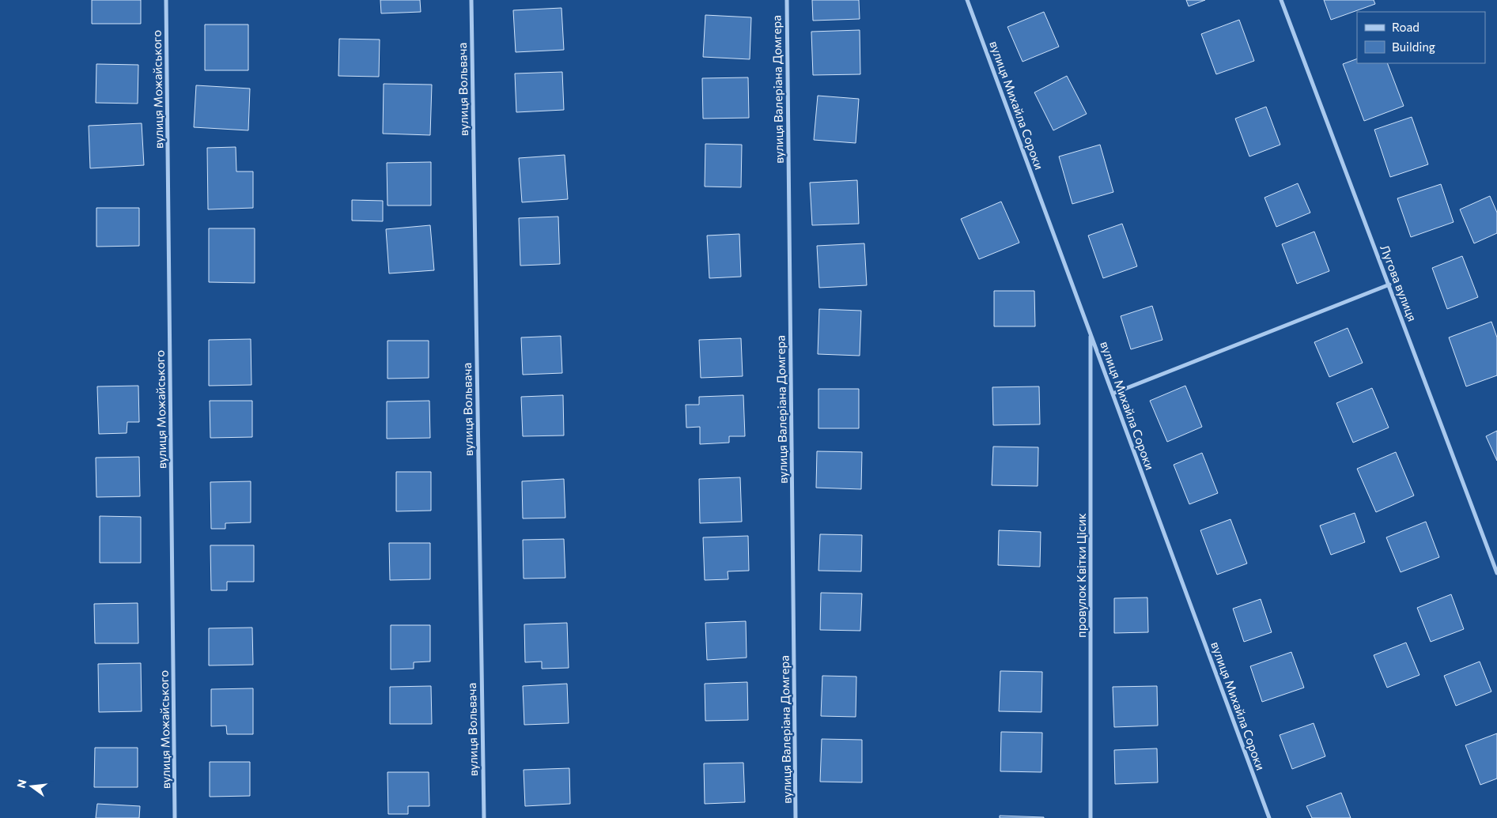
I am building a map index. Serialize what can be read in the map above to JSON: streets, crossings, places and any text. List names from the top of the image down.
{
  "streets": {
    "street": [
      "вулиця Можайського",
      "вулиця Вольвача",
      "вулиця Валеріана Домгера",
      "вулиця Михайла Сороки",
      "Лугова вулиця",
      "провулок Квітки Цісик"
    ]
  },
  "crossings": [
    ["вулиця Михайла Сороки", "провулок Квітки Цісик"]
  ],
  "legend": ["Road", "Building"],
  "north": "left"
}
